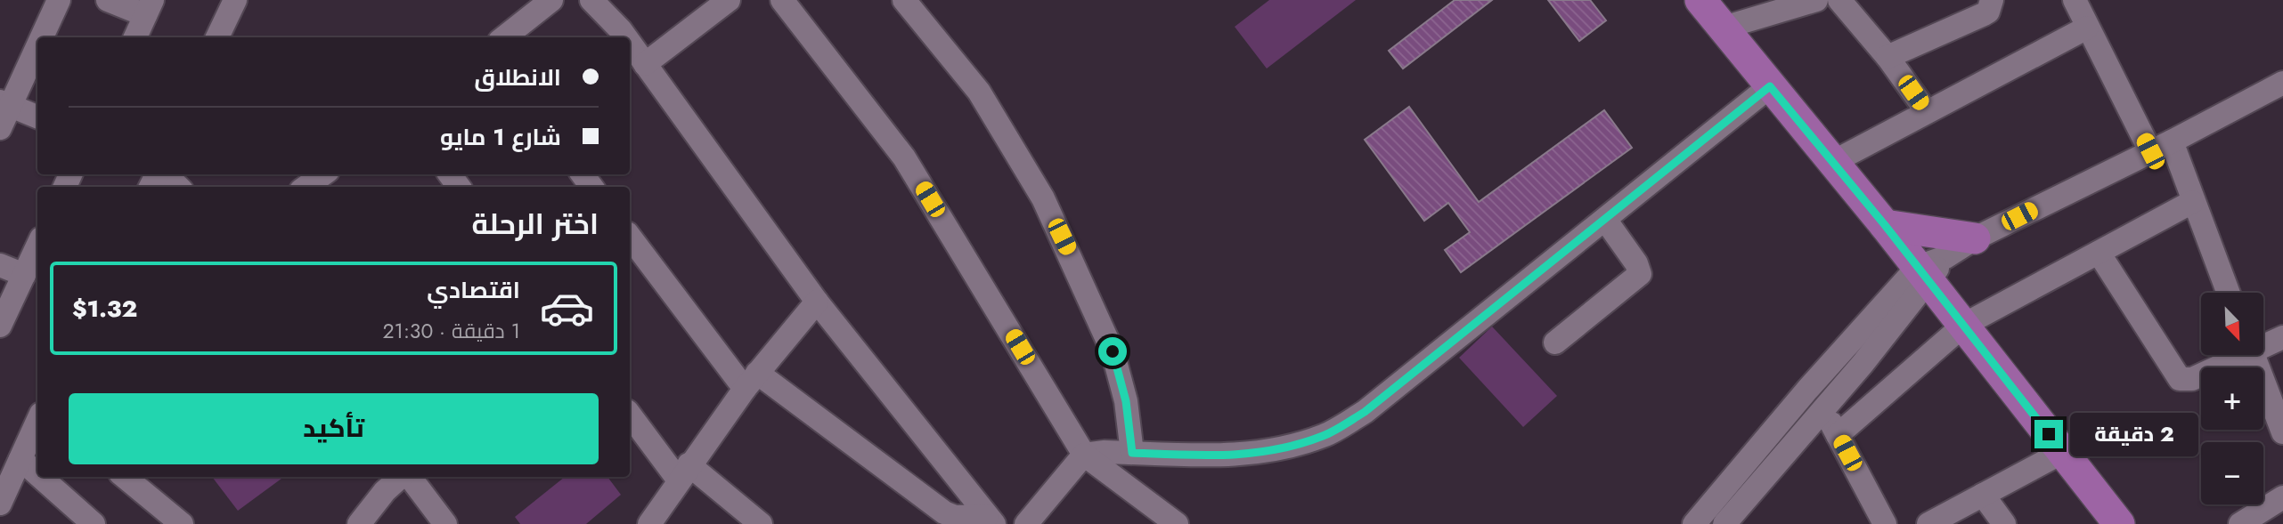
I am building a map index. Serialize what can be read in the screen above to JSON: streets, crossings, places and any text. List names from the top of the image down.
{
  "north": "bottom right",
  "page": {
    "banner": ["الانطلاق", "شارع 1 مايو"],
    "heading": "اختر الرحلة",
    "list": [
      {
        "name": "اقتصادي",
        "note": "1 دقيقة · 21:30",
        "value": "$1.32"
      }
    ],
    "map_buttons": ["+", "−"],
    "buttons": "تأكيد",
    "bubble": "2 دقيقة"
  }
}
